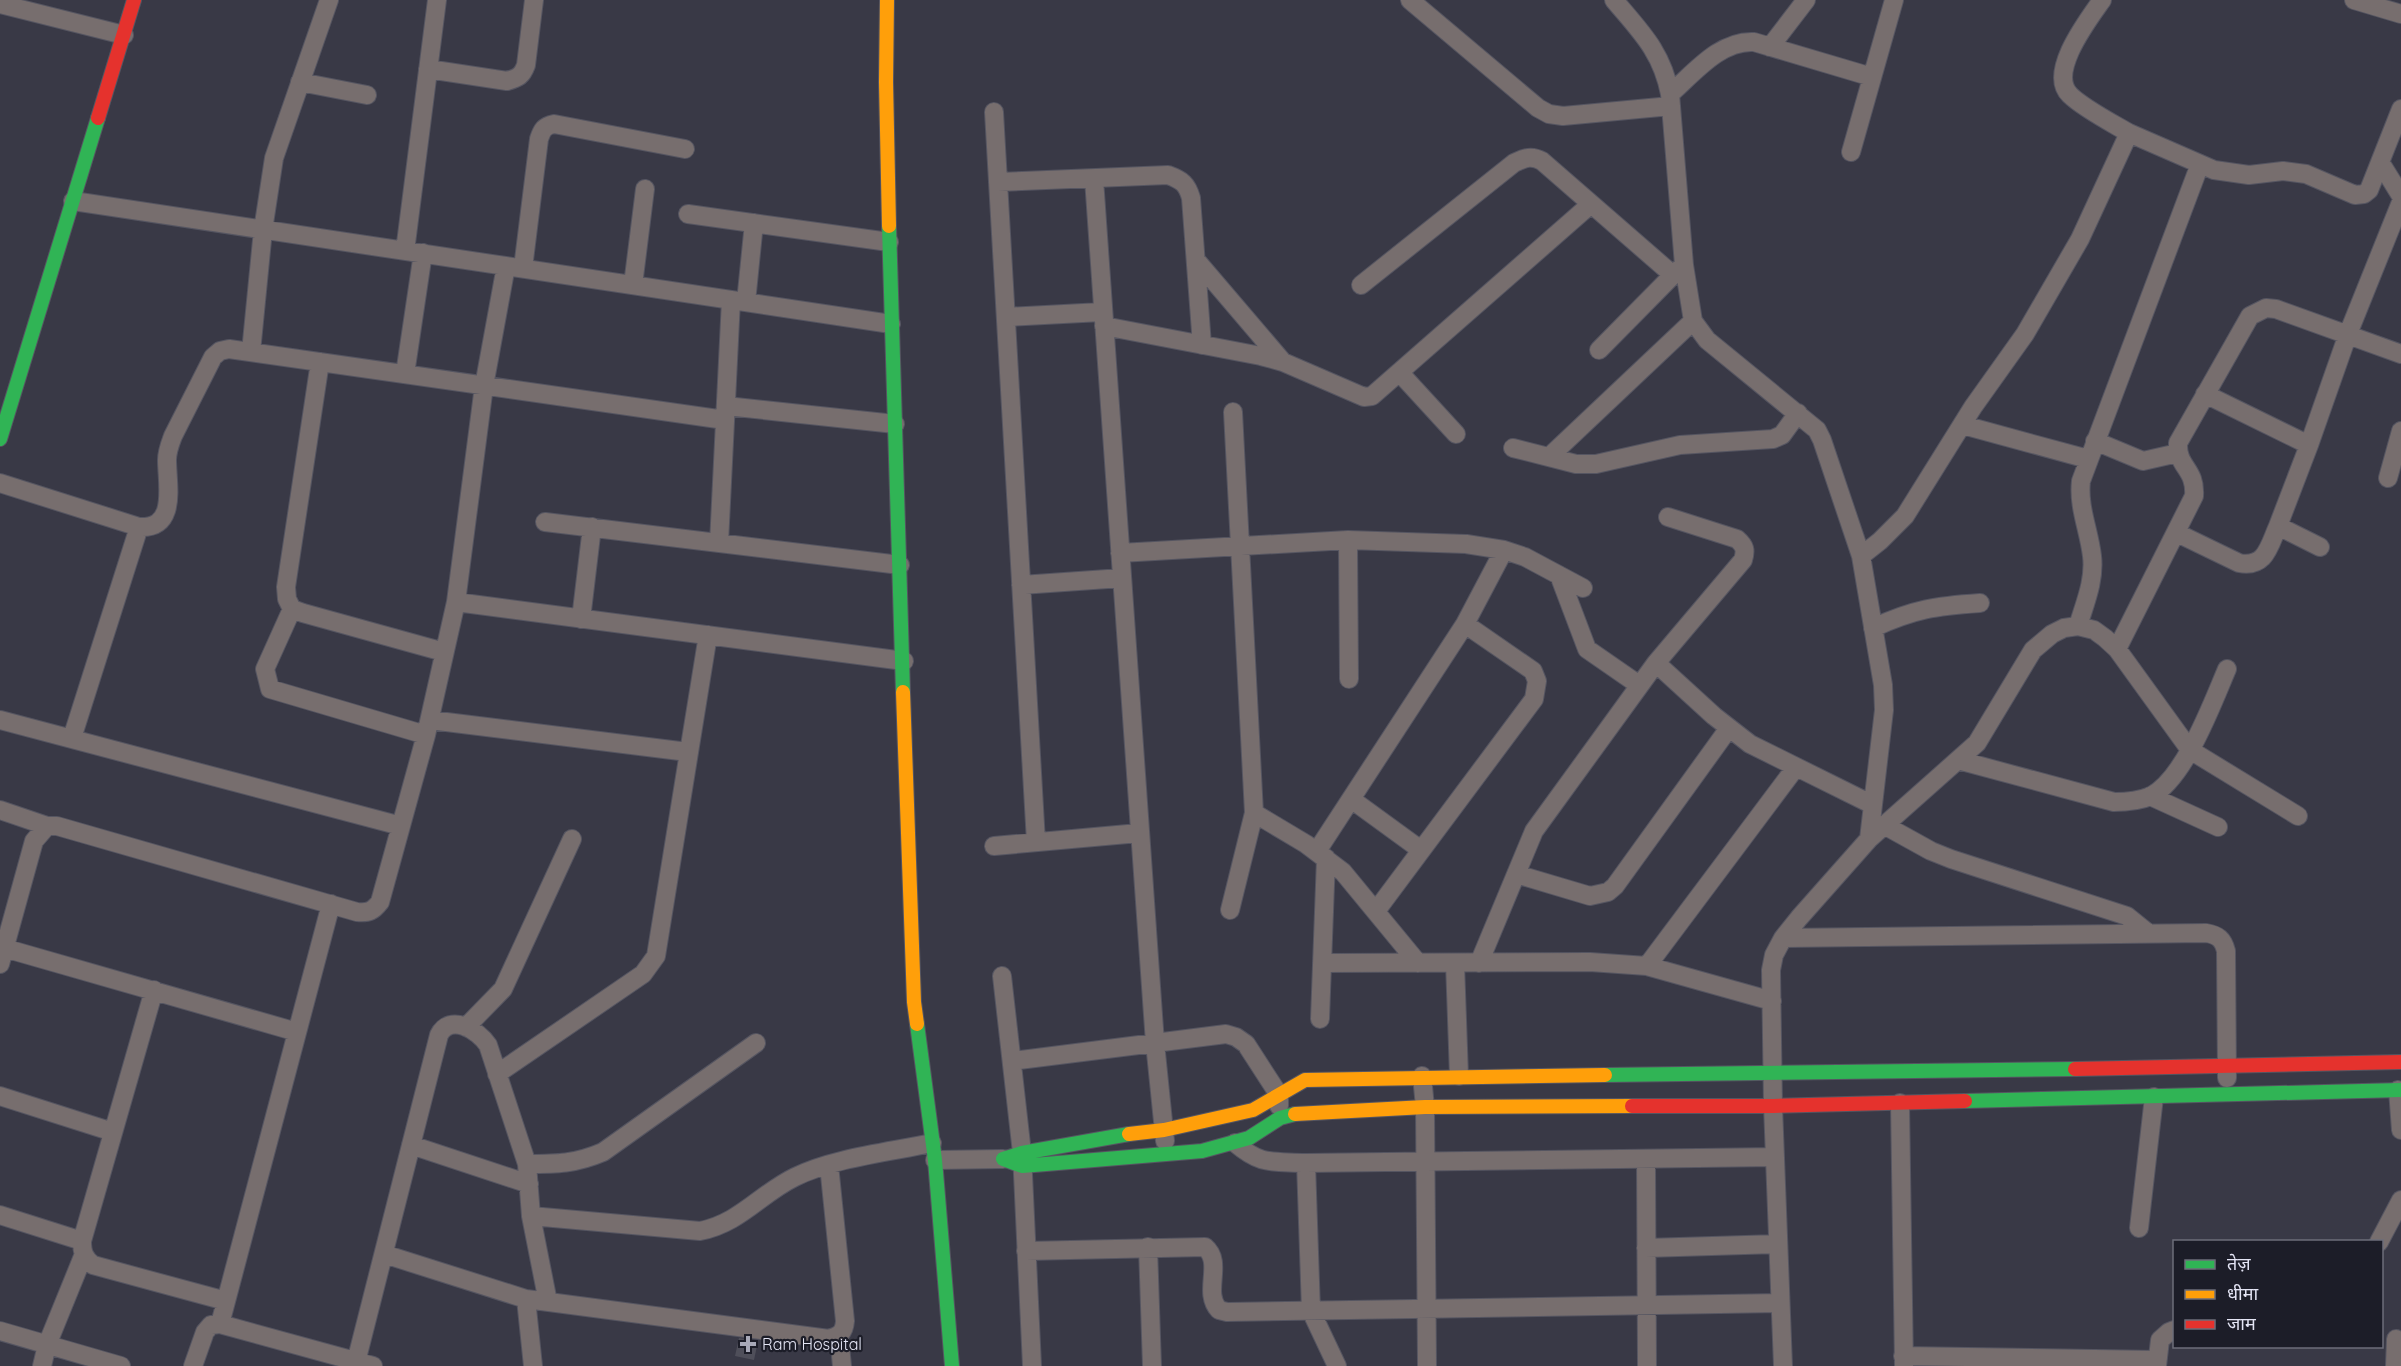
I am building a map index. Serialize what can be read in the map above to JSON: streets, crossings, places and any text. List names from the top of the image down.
{
  "places": {
    "health": ["Ram Hospital"]
  },
  "legend": ["तेज़", "धीमा", "जाम"]
}
